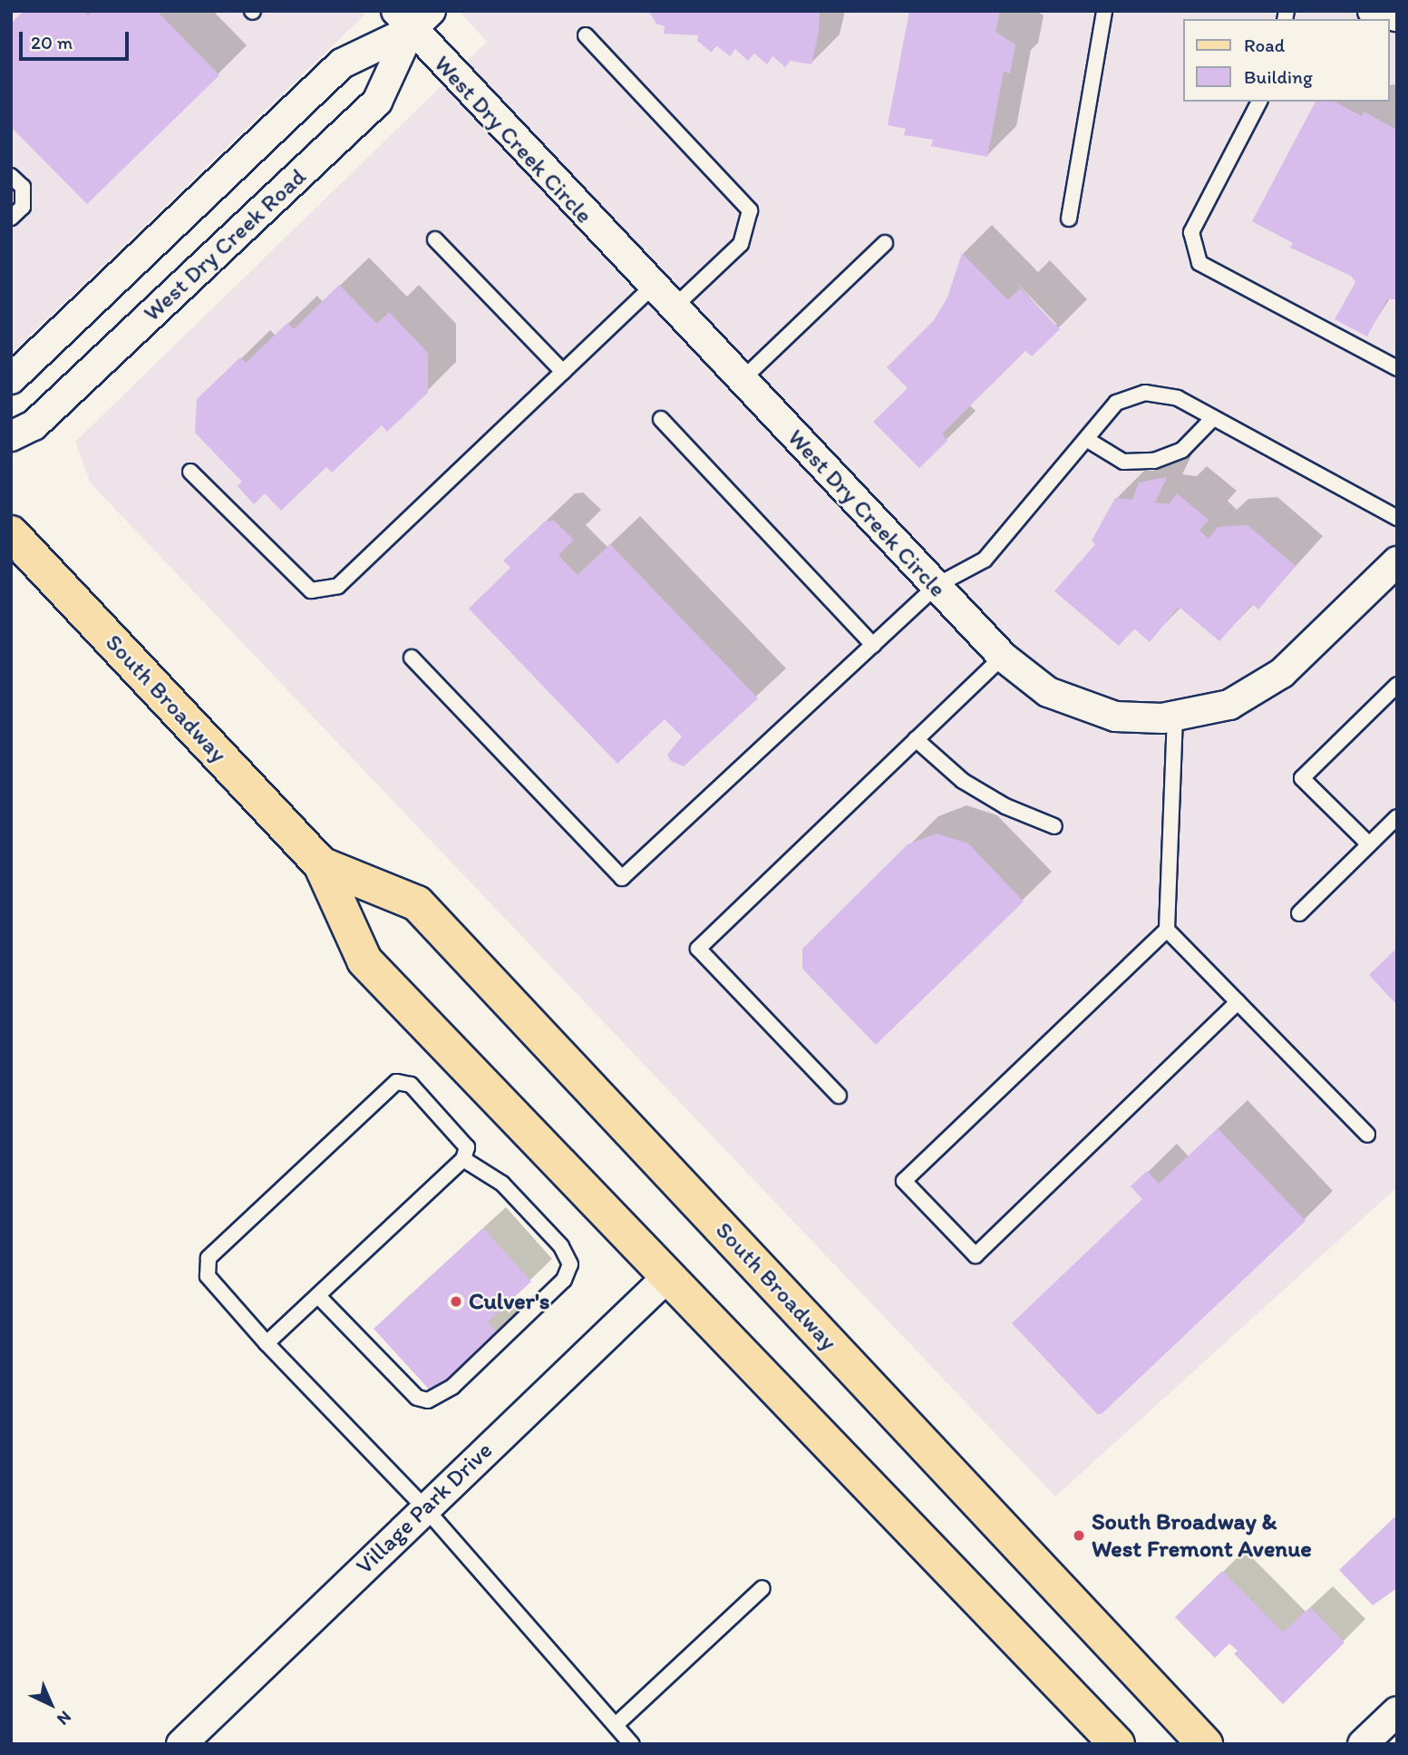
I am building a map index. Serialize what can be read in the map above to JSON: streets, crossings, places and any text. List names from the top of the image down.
{
  "streets": {
    "main road": ["South Broadway"],
    "street": ["West Dry Creek Circle", "West Dry Creek Road", "Village Park Drive"]
  },
  "crossings": [
    ["West Dry Creek Circle", "West Dry Creek Road"],
    ["South Broadway", "Village Park Drive"]
  ],
  "places": ["Culver's", "South Broadway & West Fremont Avenue"],
  "legend": ["Road", "Building"],
  "scale_bar": "20 m",
  "north": "bottom right"
}
